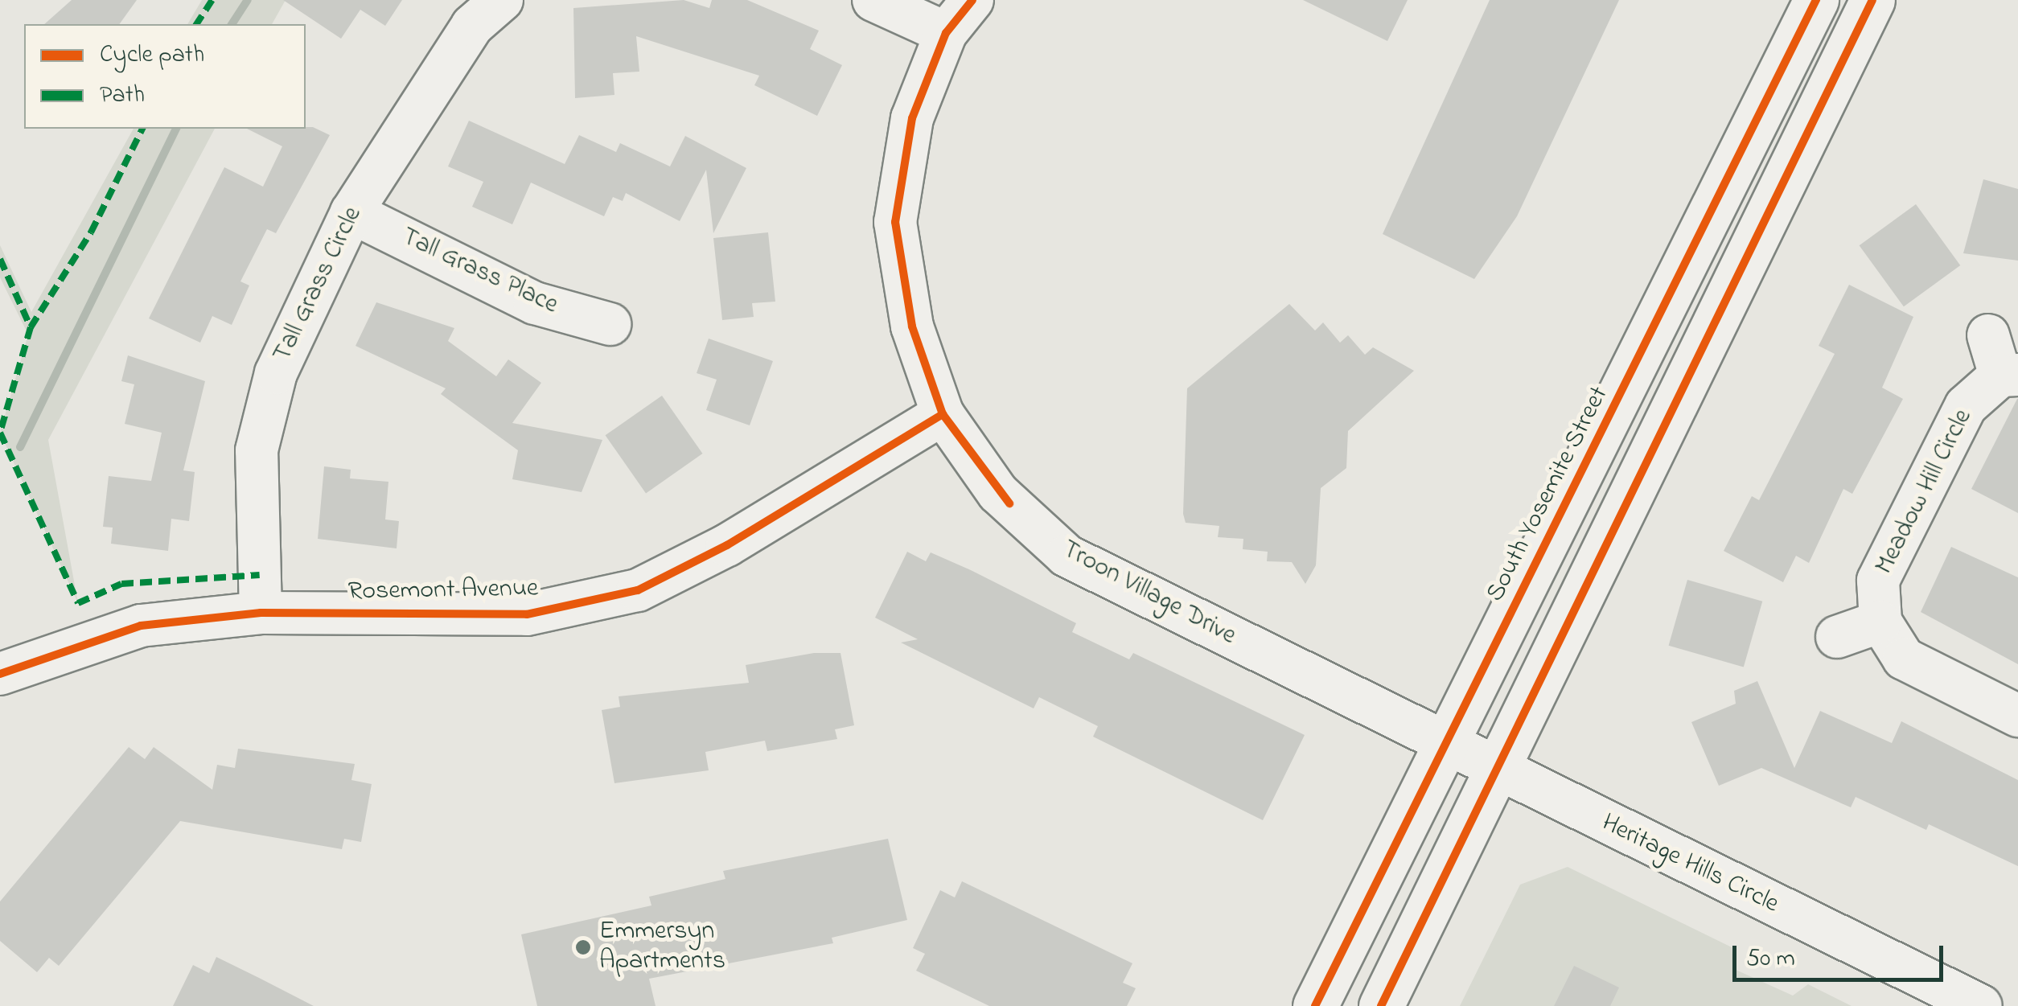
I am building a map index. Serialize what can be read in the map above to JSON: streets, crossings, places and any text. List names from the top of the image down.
{
  "streets": {
    "main road": ["South Yosemite Street"],
    "street": [
      "Tall Grass Place",
      "Tall Grass Circle",
      "Meadow Hill Circle",
      "Rosemont Avenue",
      "Troon Village Drive",
      "Heritage Hills Circle"
    ]
  },
  "crossings": [
    ["Tall Grass Place", "Tall Grass Circle"],
    ["Tall Grass Circle", "Rosemont Avenue"],
    ["South Yosemite Street", "Troon Village Drive"],
    ["South Yosemite Street", "Heritage Hills Circle"],
    ["Rosemont Avenue", "Troon Village Drive"],
    ["Troon Village Drive", "Heritage Hills Circle"]
  ],
  "places": ["Emmersyn Apartments"],
  "legend": ["Cycle path", "Path"],
  "scale_bar": "50 m"
}
